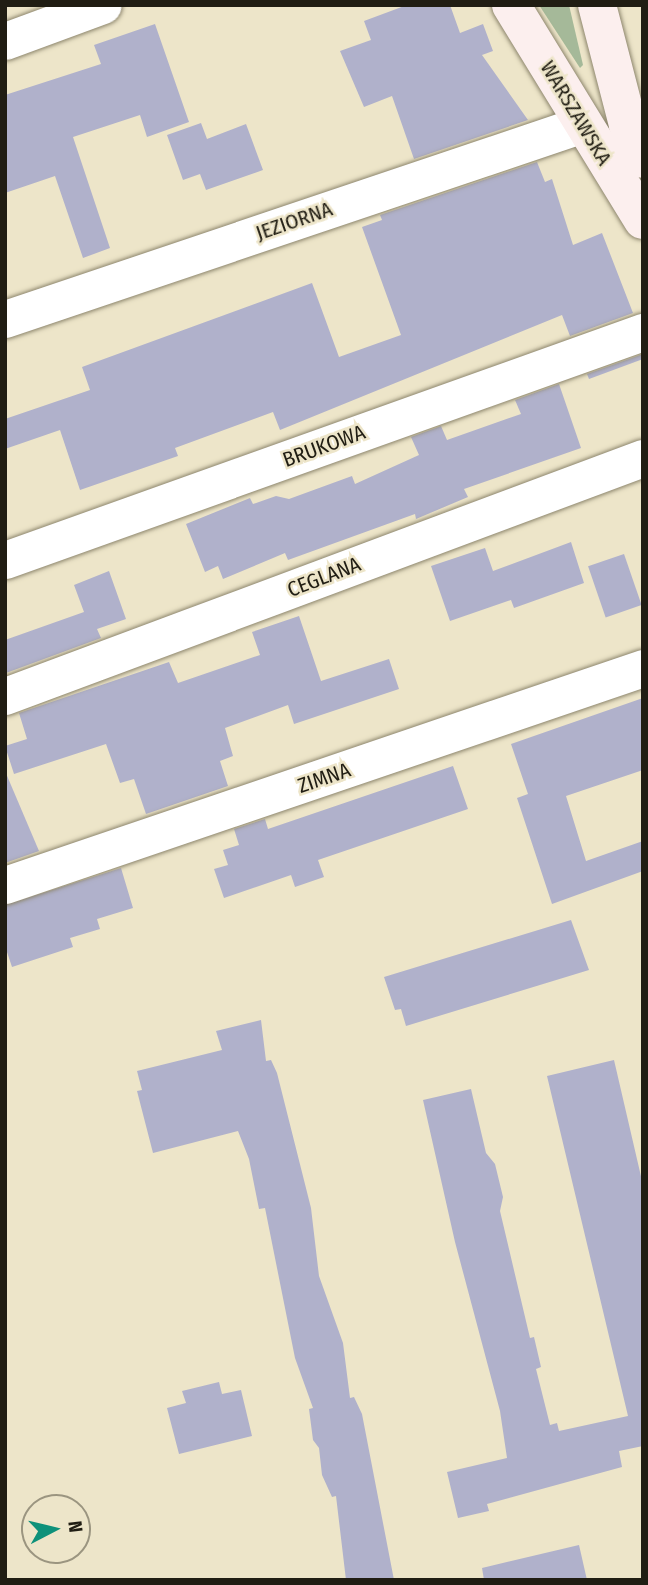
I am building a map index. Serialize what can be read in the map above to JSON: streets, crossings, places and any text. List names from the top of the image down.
{
  "streets": {
    "street": [
      "WARSZAWSKA",
      "JEZIORNA",
      "BRUKOWA",
      "CEGLANA",
      "ZIMNA"
    ]
  },
  "crossings": [
    ["WARSZAWSKA", "JEZIORNA"]
  ],
  "north": "right"
}
